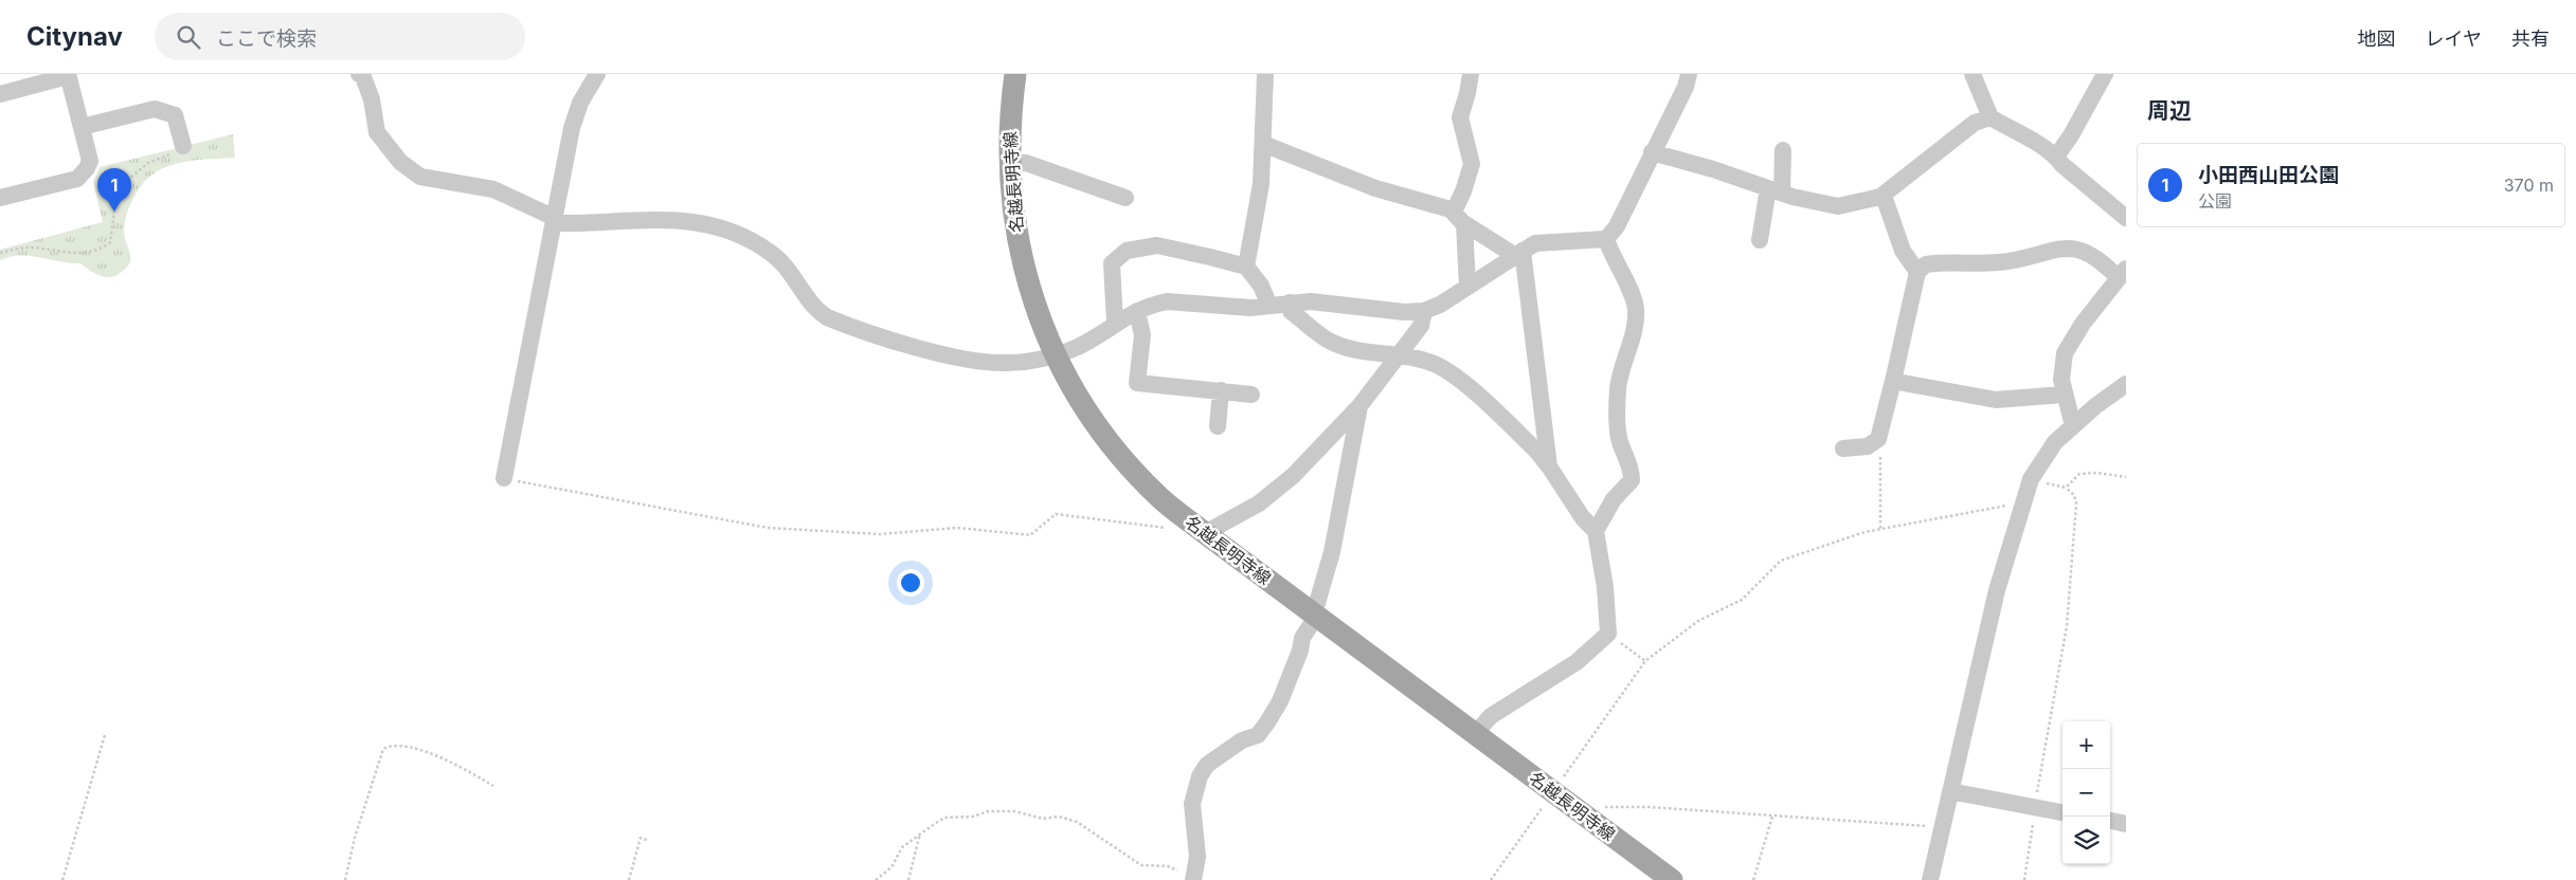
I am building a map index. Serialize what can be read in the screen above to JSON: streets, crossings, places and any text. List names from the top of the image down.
{
  "streets": {
    "main road": ["名越長明寺線"]
  },
  "page": {
    "header": "Citynav",
    "search": "ここで検索",
    "nav": ["地図", "レイヤ", "共有"],
    "heading": "周辺",
    "list": [
      {
        "mark": "1",
        "name": "小田西山田公園",
        "note": "公園",
        "value": "370 m"
      }
    ],
    "pins": "1",
    "map_buttons": ["+", "−"]
  }
}
